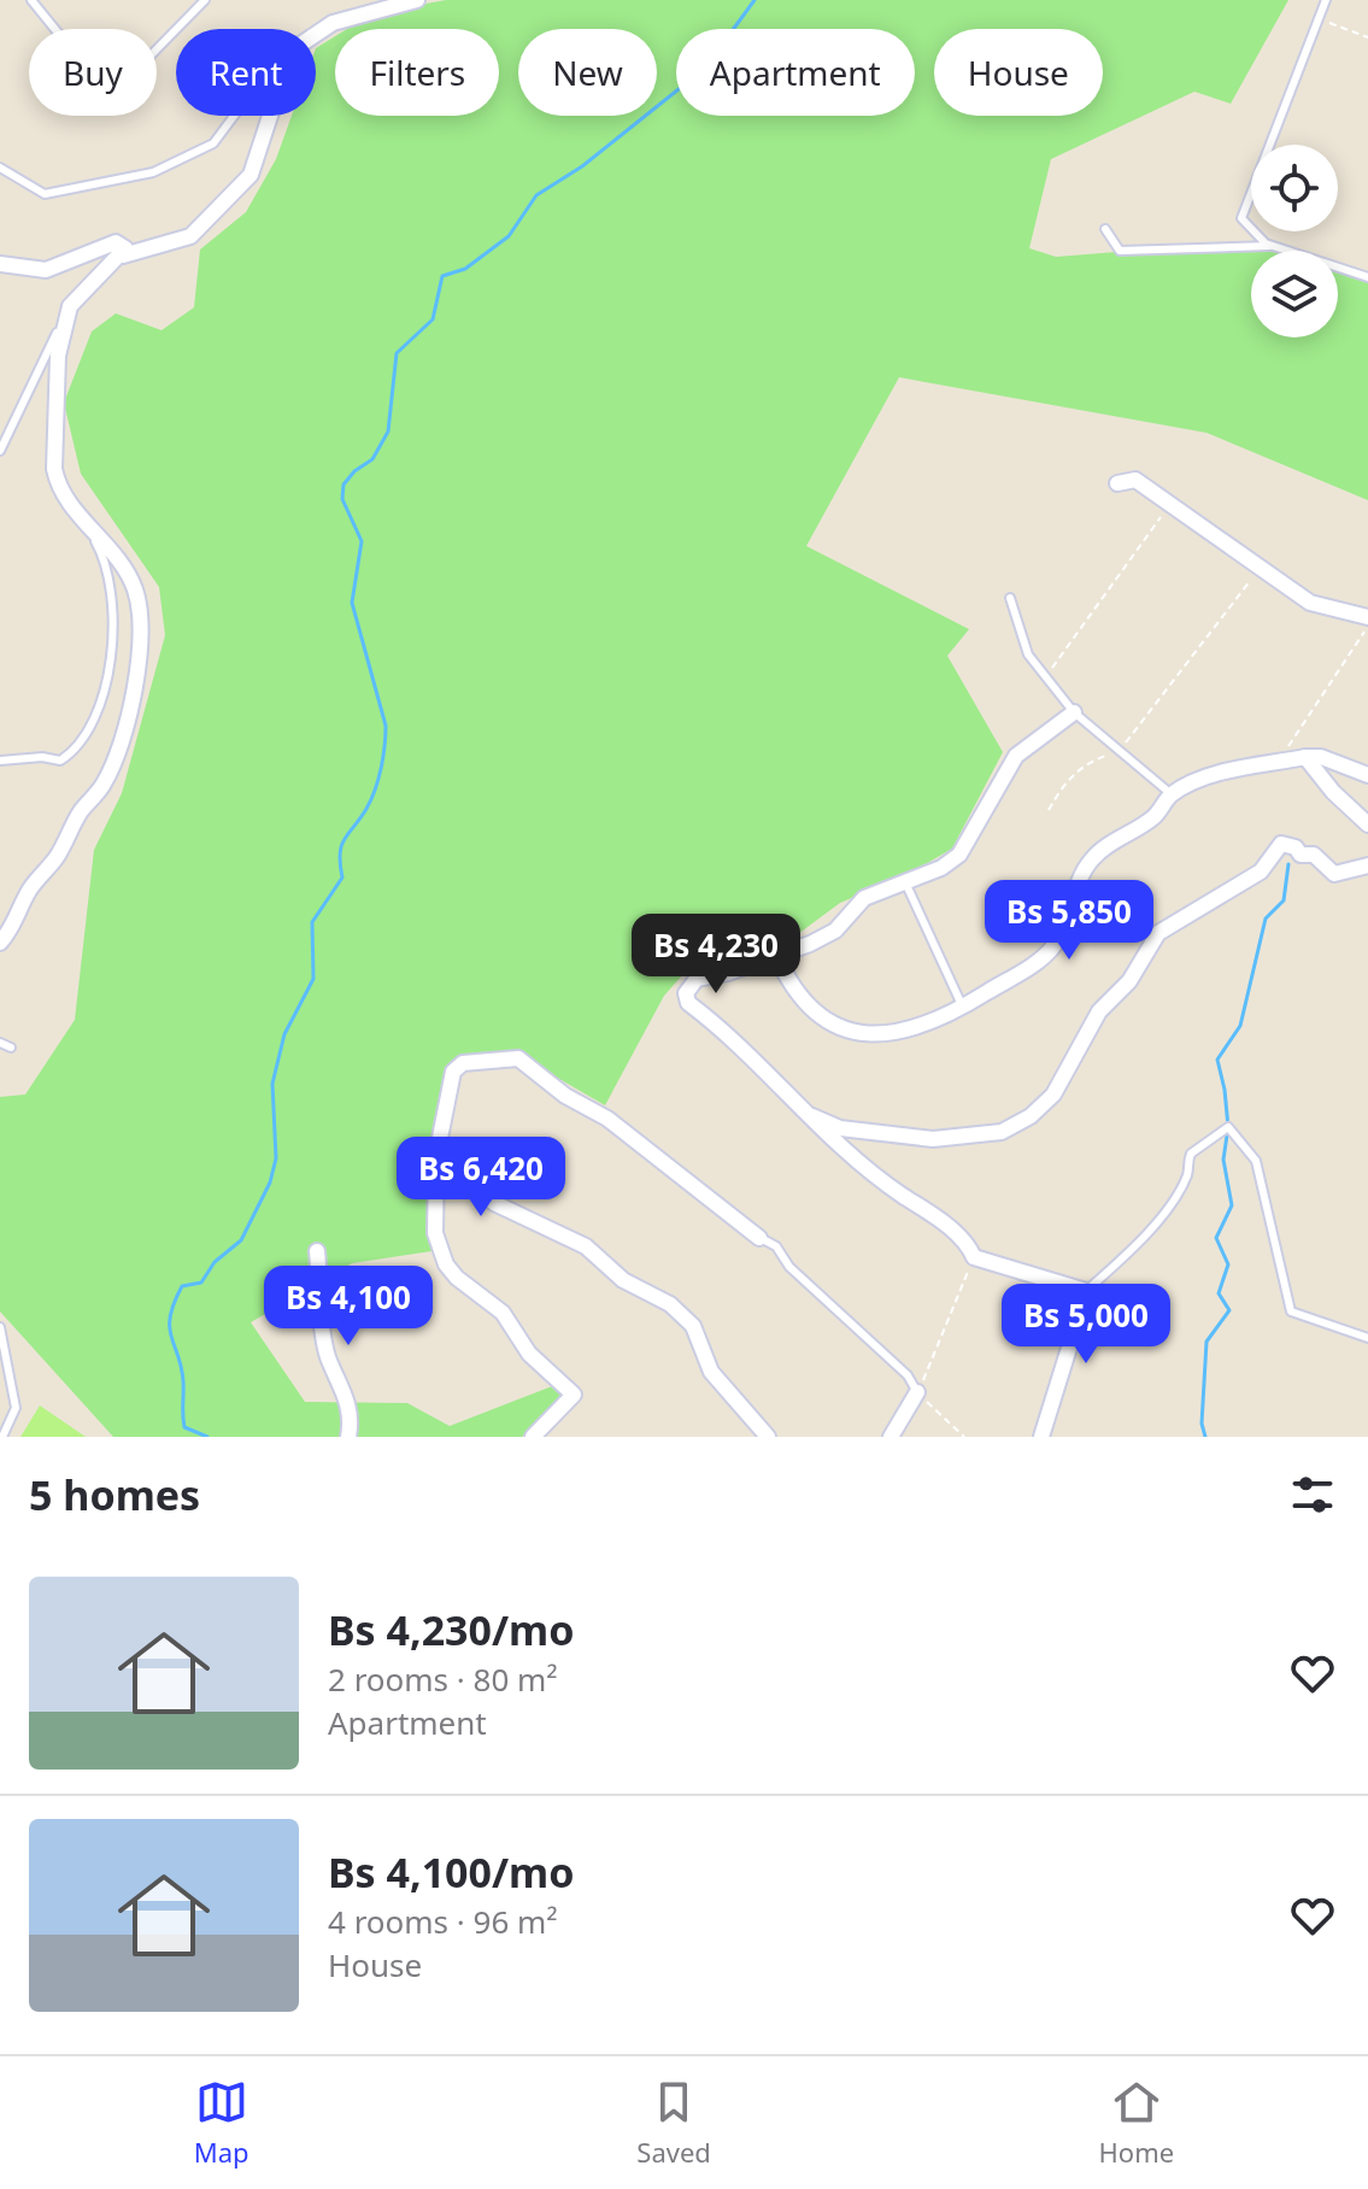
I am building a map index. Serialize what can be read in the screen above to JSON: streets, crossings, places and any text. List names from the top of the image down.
{
  "page": {
    "chip": [
      "Buy",
      "Rent",
      "Filters",
      "New",
      "Apartment",
      "House"
    ],
    "price": [
      "Bs 5,850",
      "Bs 4,230",
      "Bs 6,420",
      "Bs 4,100",
      "Bs 5,000"
    ],
    "heading": "5 homes",
    "list": [
      {
        "name": "Bs 4,230/mo",
        "note": "2 rooms · 80 m² · Apartment"
      },
      {
        "name": "Bs 4,100/mo",
        "note": "4 rooms · 96 m² · House"
      }
    ],
    "tabs": ["Map", "Saved", "Home"]
  }
}
